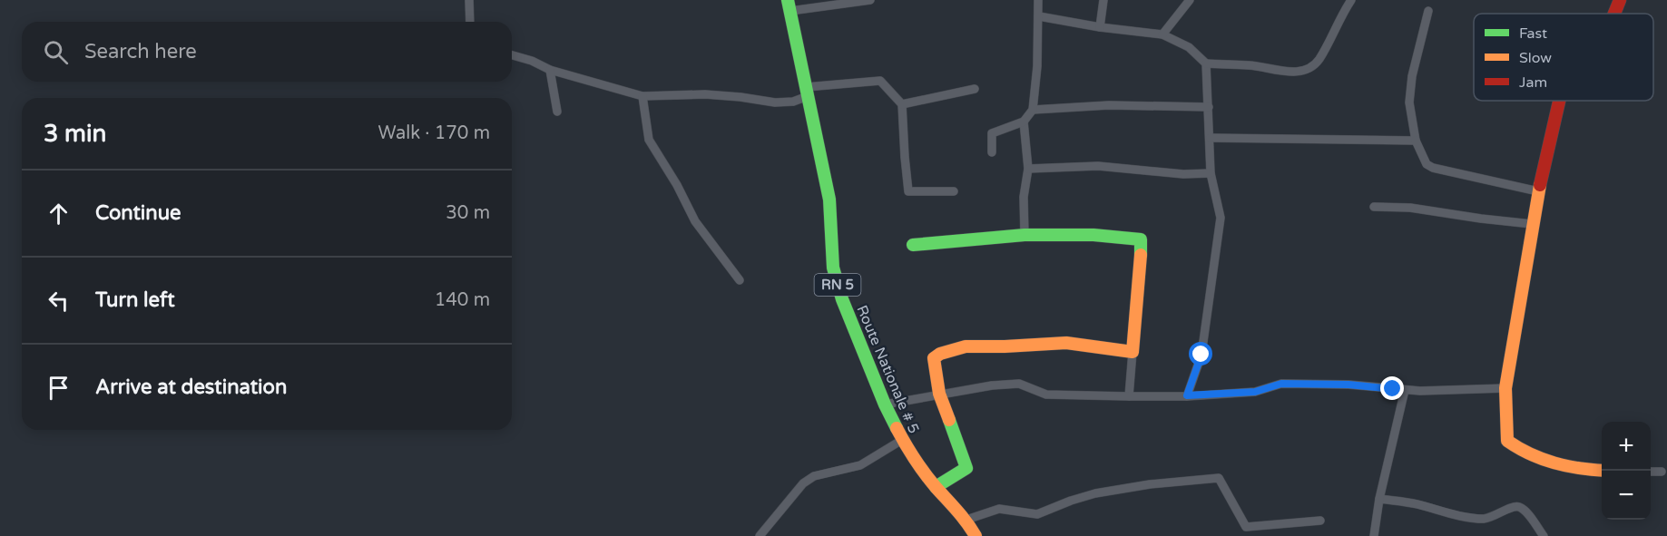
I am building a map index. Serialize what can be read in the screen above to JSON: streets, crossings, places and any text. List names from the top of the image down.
{
  "streets": {
    "street": ["RN 5", "Route Nationale # 5"]
  },
  "legend": ["Fast", "Slow", "Jam"],
  "page": {
    "search": "Search here",
    "heading": ["3 min", "Walk · 170 m"],
    "list": [
      ["Continue", "30 m"],
      ["Turn left", "140 m"],
      "Arrive at destination"
    ],
    "map_buttons": ["+", "−"]
  }
}
